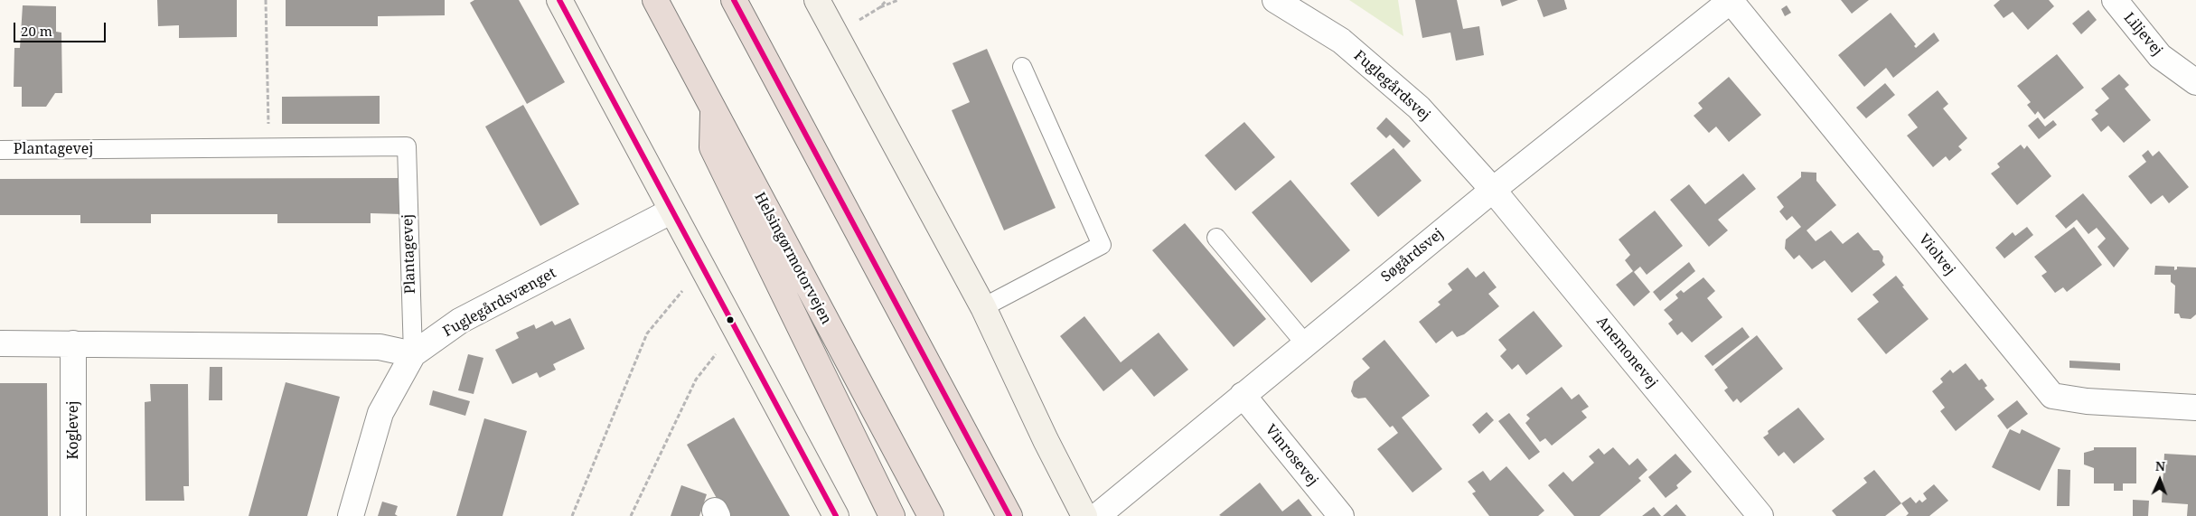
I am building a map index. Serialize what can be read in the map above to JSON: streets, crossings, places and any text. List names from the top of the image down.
{
  "streets": {
    "highway": ["Helsingørmotorvejen"],
    "street": [
      "Liljevej",
      "Fuglegårdsvej",
      "Violvej",
      "Søgårdsvej",
      "Fuglegårdsvænget",
      "Anemonevej",
      "Koglevej",
      "Vinrosevej"
    ],
    "lane": ["Plantagevej"]
  },
  "crossings": [
    ["Fuglegårdsvej", "Søgårdsvej"],
    ["Fuglegårdsvej", "Anemonevej"],
    ["Plantagevej", "Fuglegårdsvænget"],
    ["Violvej", "Søgårdsvej"],
    ["Søgårdsvej", "Anemonevej"],
    ["Søgårdsvej", "Vinrosevej"]
  ],
  "scale_bar": "20 m",
  "north": "top"
}
